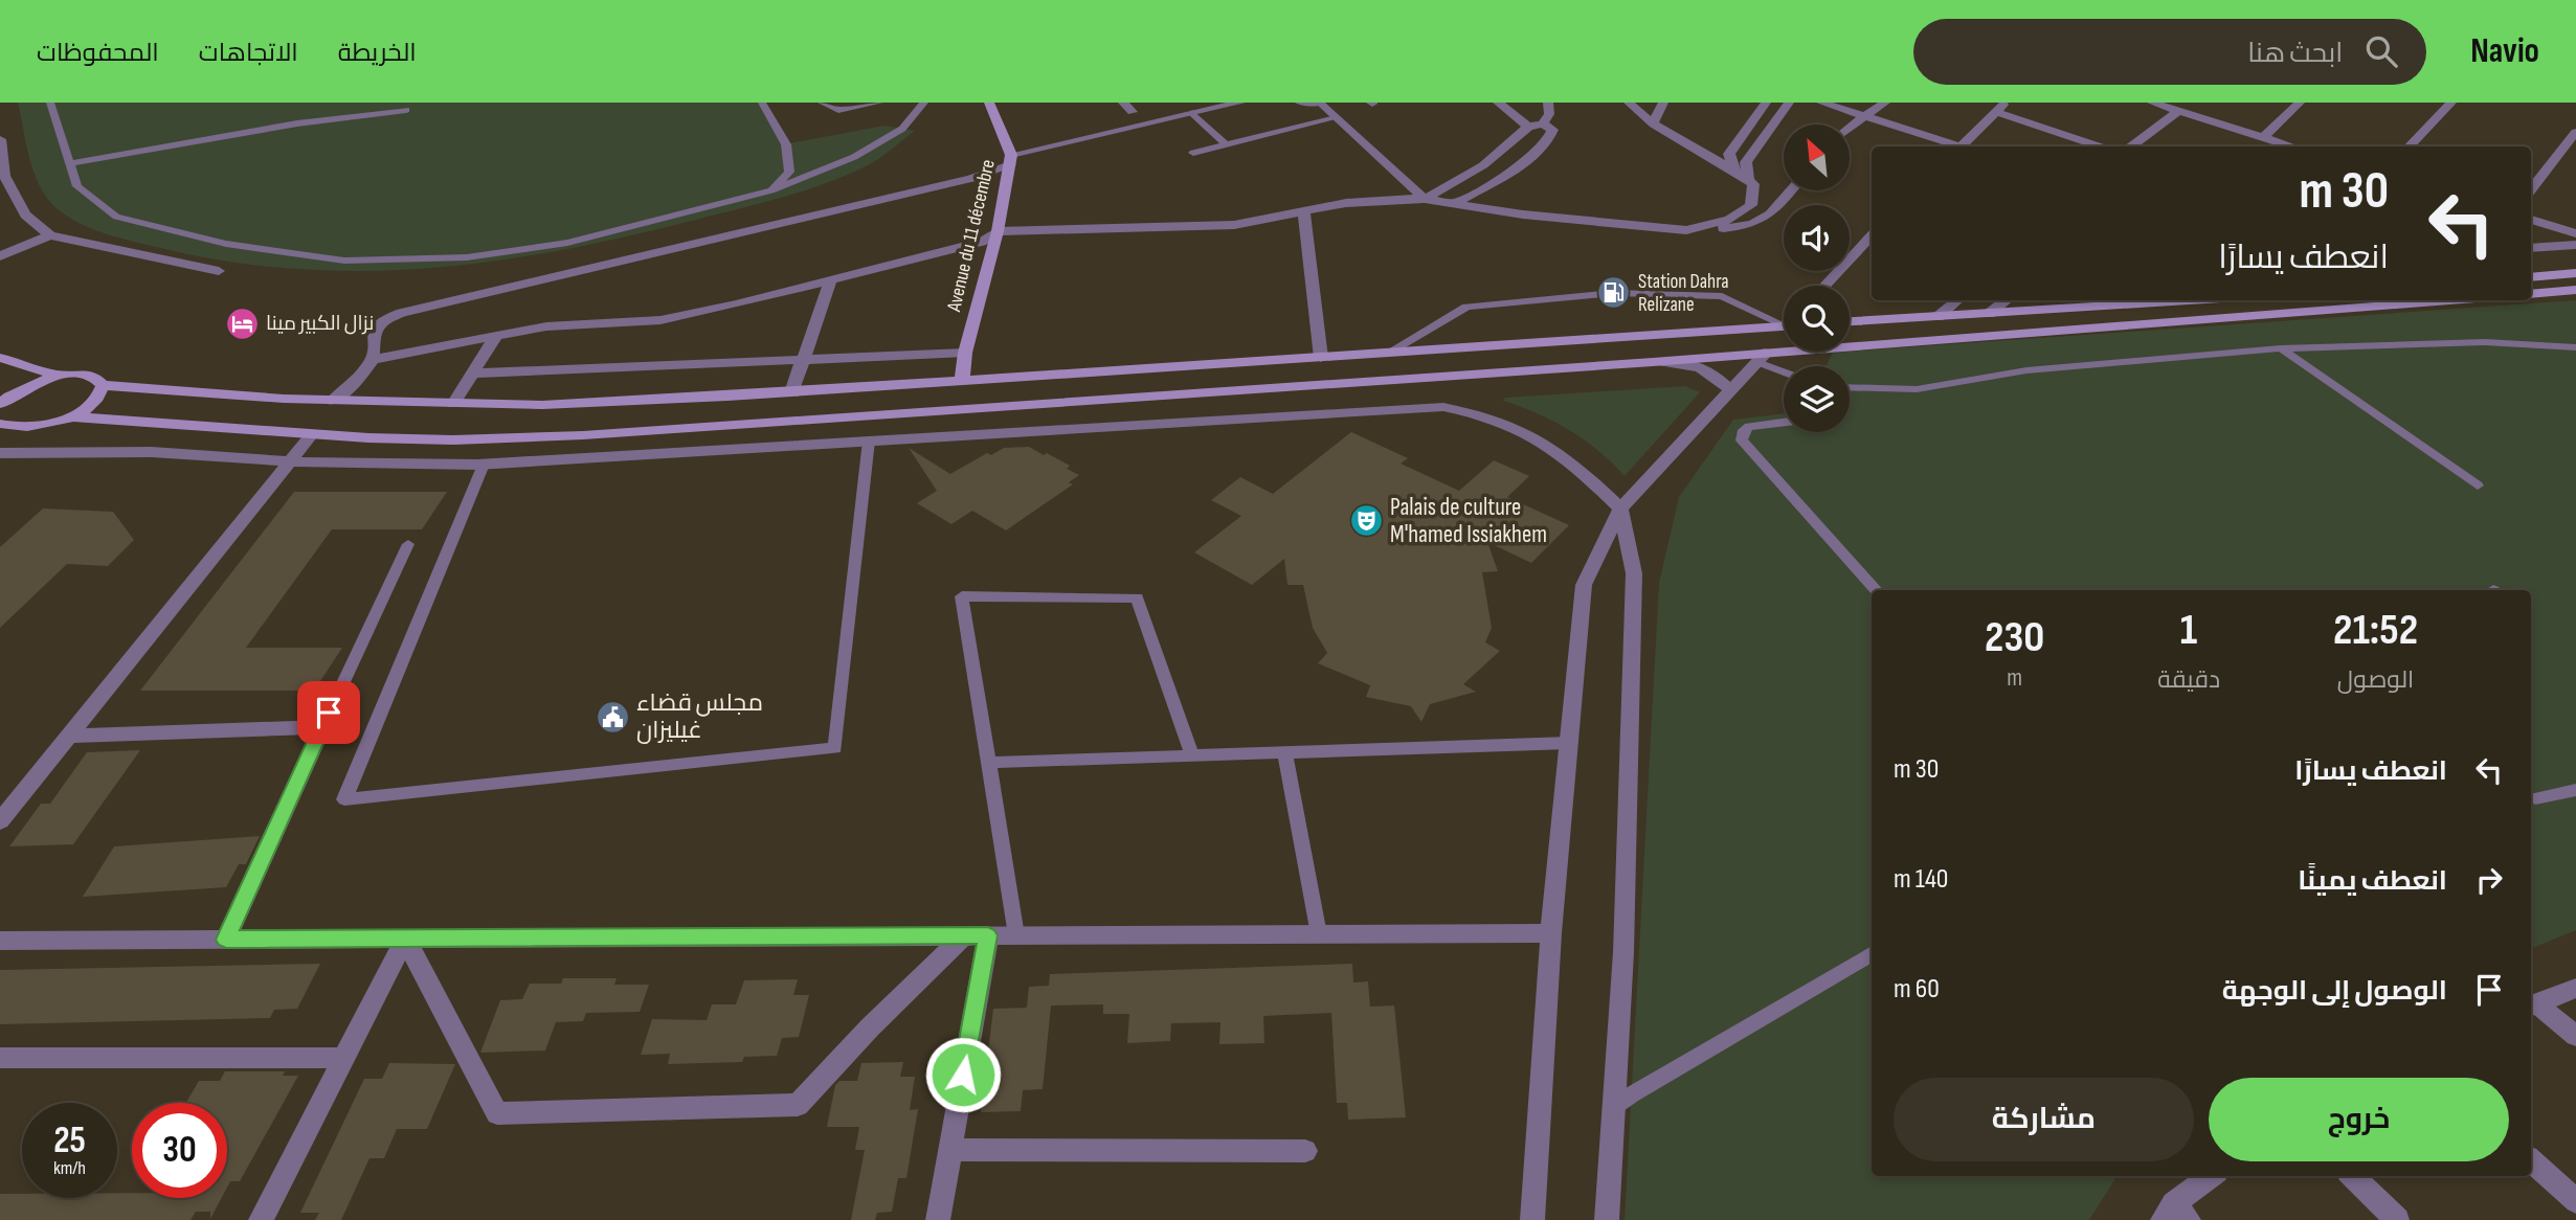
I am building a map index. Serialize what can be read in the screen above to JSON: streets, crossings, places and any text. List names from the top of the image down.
{
  "streets": {
    "main road": ["Avenue du 11 décembre"]
  },
  "places": {
    "fuel station": ["Station Dahra Relizane"],
    "hotel": ["نزال الكبير مينا"],
    "theatre": ["Palais de culture M'hamed Issiakhem"],
    "public building": ["مجلس قضاء غيليزان"]
  },
  "north": "top left",
  "page": {
    "header": "Navio",
    "search": "ابحث هنا",
    "nav": ["الخريطة", "الاتجاهات", "المحفوظات"],
    "turn": ["30 m", "انعطف يسارًا"],
    "eta": [
      "21:52",
      "الوصول",
      "1",
      "دقيقة",
      "230",
      "m"
    ],
    "list": [
      {
        "name": "انعطف يسارًا",
        "value": "30 m"
      },
      {
        "name": "انعطف يمينًا",
        "value": "140 m"
      },
      {
        "name": "الوصول إلى الوجهة",
        "value": "60 m"
      }
    ],
    "buttons": ["خروج", "مشاركة"],
    "speed": "25 km/h",
    "limit": "30"
  }
}
